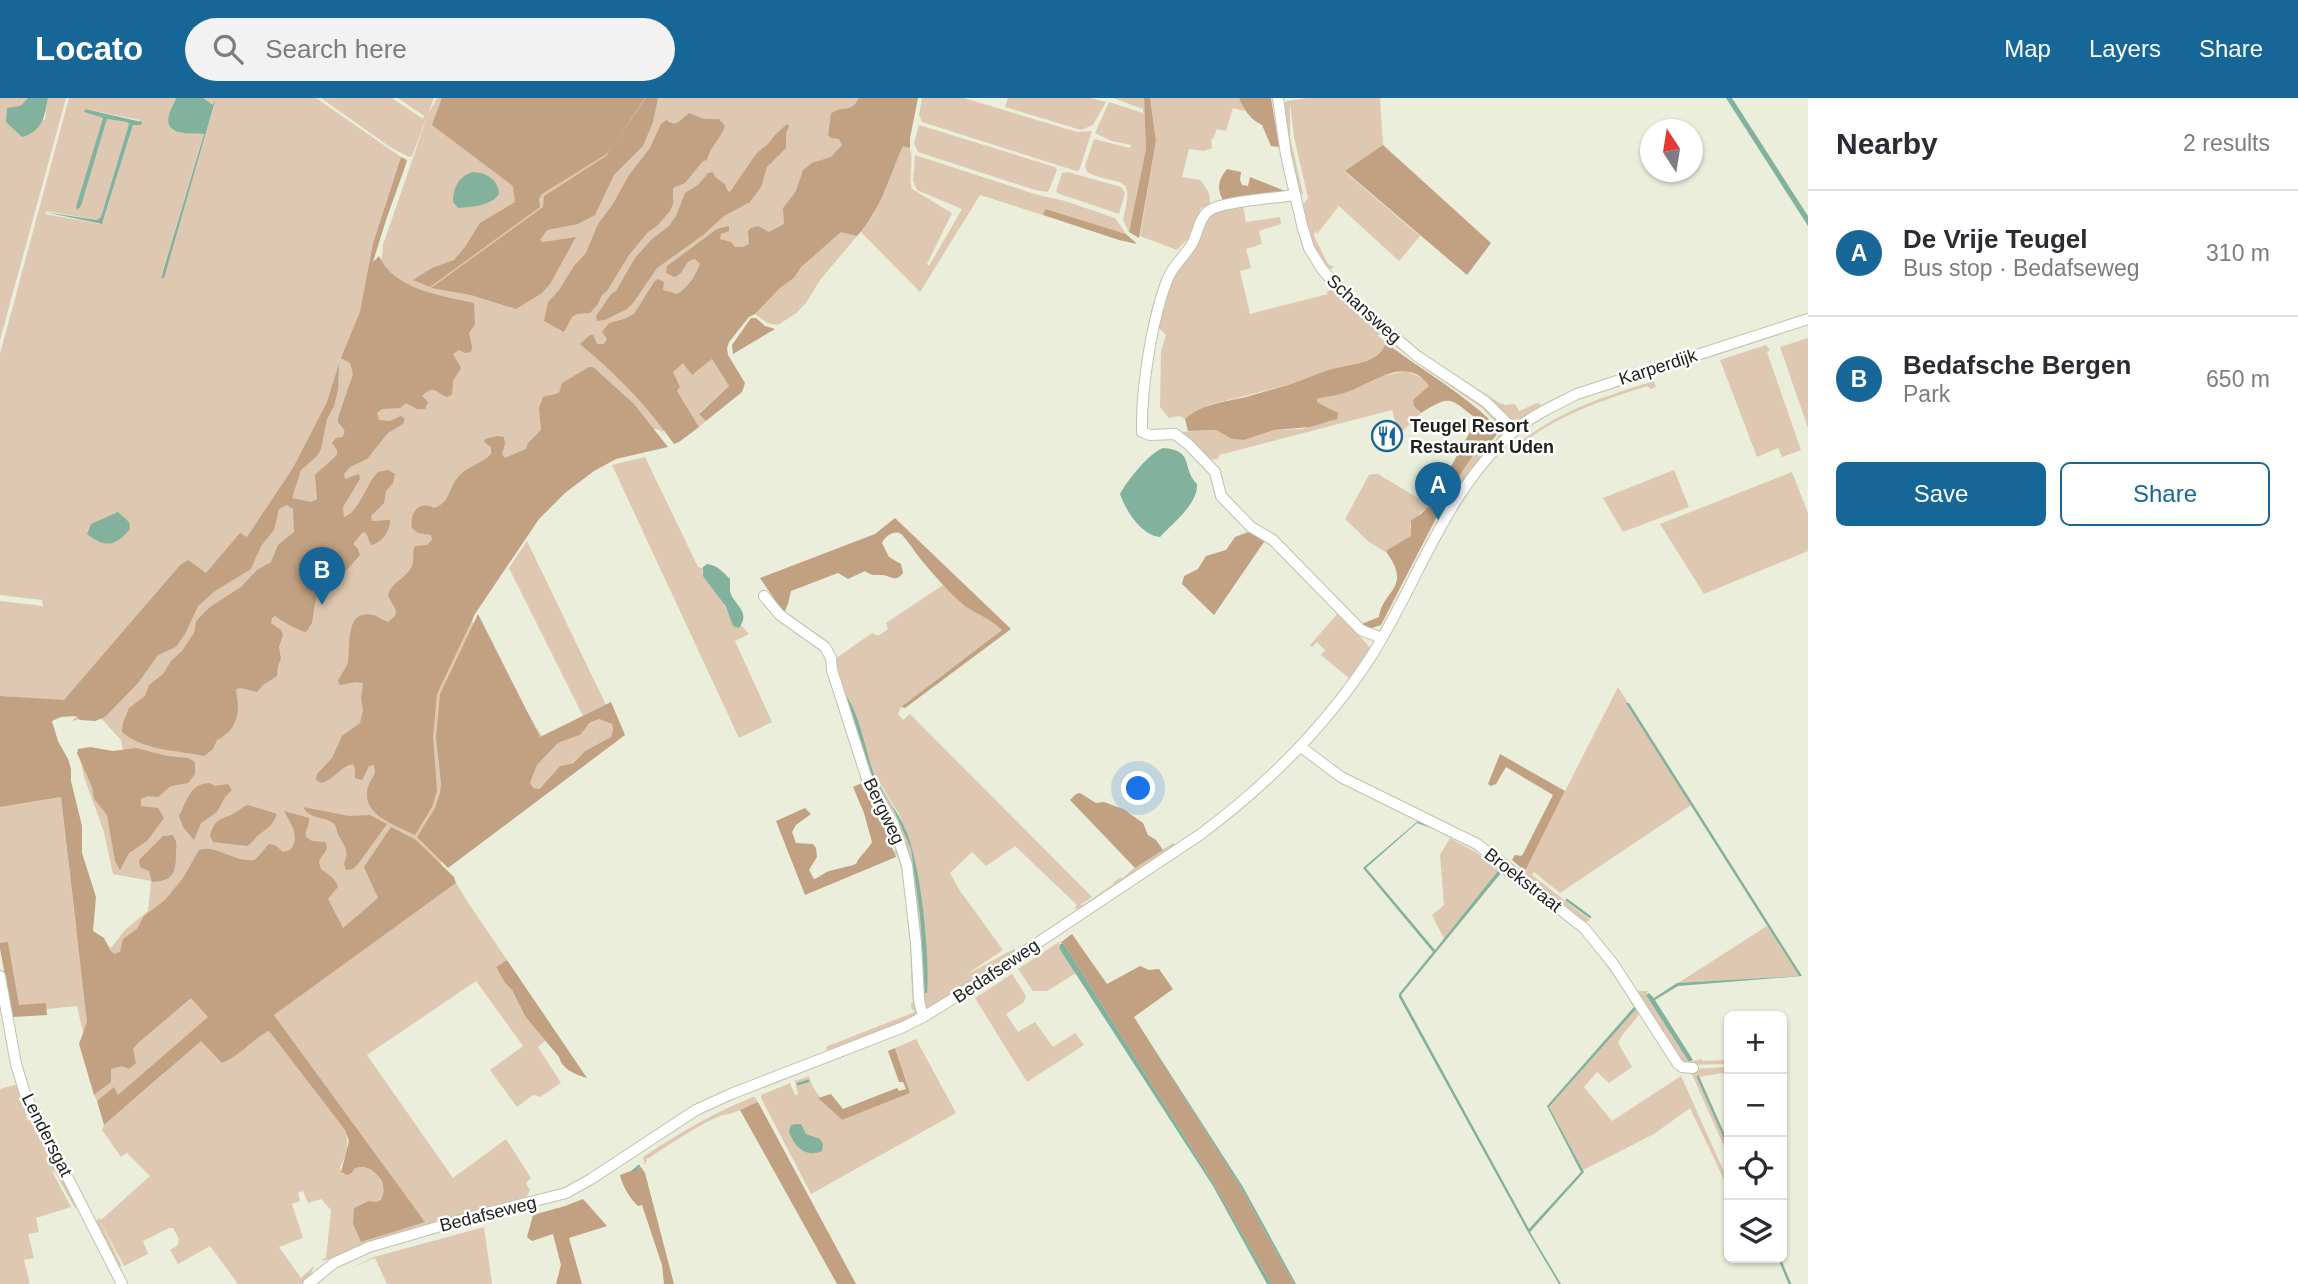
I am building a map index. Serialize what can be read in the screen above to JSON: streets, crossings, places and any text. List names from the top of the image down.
{
  "streets": {
    "street": [
      "Schansweg",
      "Karperdijk",
      "Bergweg",
      "Broekstraat",
      "Bedafseweg",
      "Lendersgat"
    ]
  },
  "crossings": [
    ["Schansweg", "Karperdijk"],
    ["Schansweg", "Bedafseweg"],
    ["Karperdijk", "Bedafseweg"],
    ["Bergweg", "Bedafseweg"],
    ["Broekstraat", "Bedafseweg"]
  ],
  "places": {
    "restaurant": ["Teugel Resort Restaurant Uden"]
  },
  "north": "top",
  "page": {
    "header": "Locato",
    "search": "Search here",
    "nav": ["Map", "Layers", "Share"],
    "heading": ["Nearby", "2 results"],
    "list": [
      {
        "mark": "A",
        "name": "De Vrije Teugel",
        "note": "Bus stop · Bedafseweg",
        "value": "310 m"
      },
      {
        "mark": "B",
        "name": "Bedafsche Bergen",
        "note": "Park",
        "value": "650 m"
      }
    ],
    "buttons": ["Save", "Share"],
    "pins": ["A", "B"],
    "map_buttons": ["+", "−"]
  }
}
